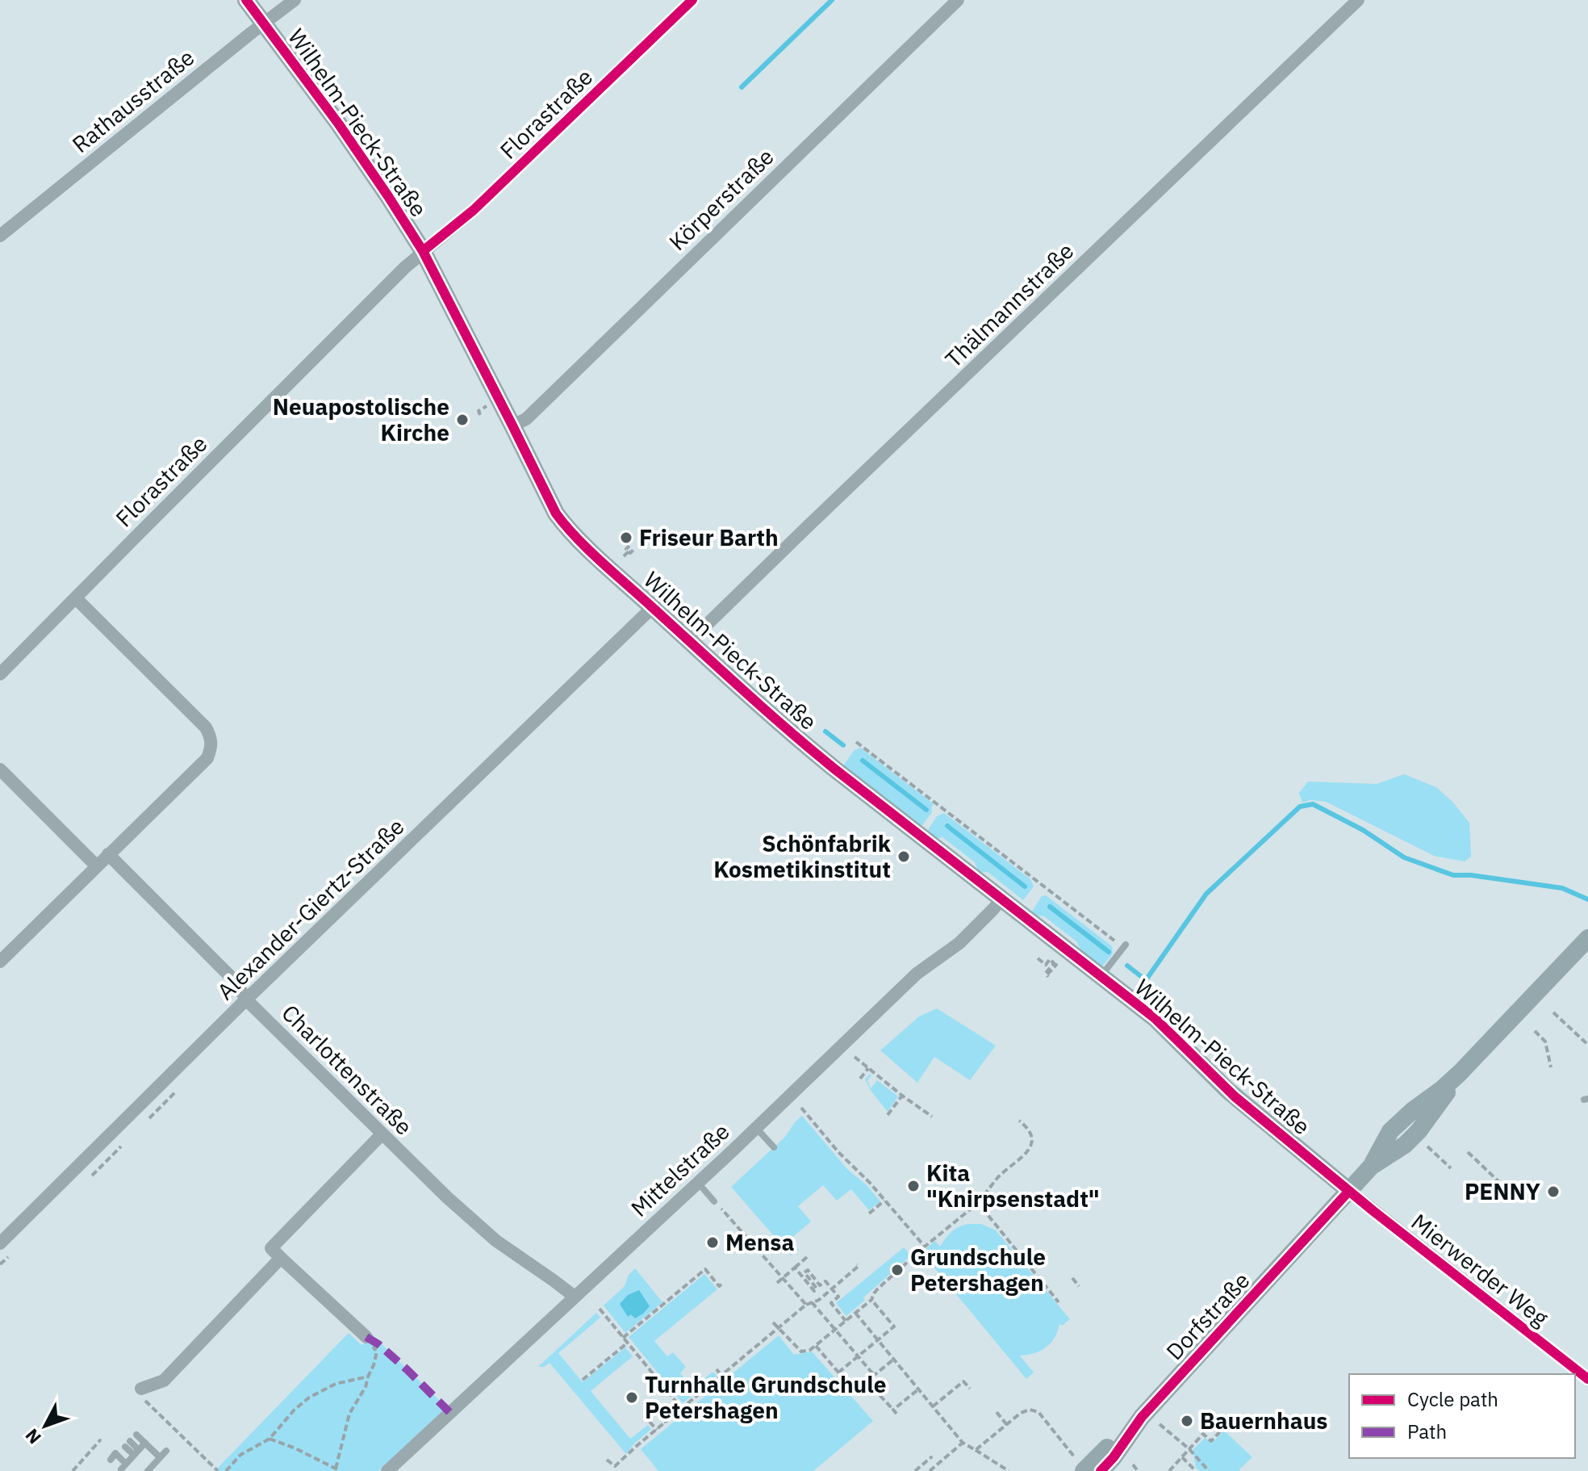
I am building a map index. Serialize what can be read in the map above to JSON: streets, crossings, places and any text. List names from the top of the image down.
{
  "streets": {
    "street": [
      "Rathausstraße",
      "Florastraße",
      "Wilhelm-Pieck-Straße",
      "Körperstraße",
      "Thälmannstraße",
      "Alexander-Giertz-Straße",
      "Charlottenstraße",
      "Mittelstraße",
      "Mierwerder Weg",
      "Dorfstraße"
    ]
  },
  "crossings": [
    ["Rathausstraße", "Wilhelm-Pieck-Straße"],
    ["Florastraße", "Wilhelm-Pieck-Straße"],
    ["Wilhelm-Pieck-Straße", "Körperstraße"],
    ["Wilhelm-Pieck-Straße", "Thälmannstraße"],
    ["Wilhelm-Pieck-Straße", "Alexander-Giertz-Straße"],
    ["Wilhelm-Pieck-Straße", "Mittelstraße"],
    ["Wilhelm-Pieck-Straße", "Mierwerder Weg"],
    ["Wilhelm-Pieck-Straße", "Dorfstraße"],
    ["Alexander-Giertz-Straße", "Charlottenstraße"],
    ["Charlottenstraße", "Mittelstraße"],
    ["Mierwerder Weg", "Dorfstraße"]
  ],
  "places": [
    "Neuapostolische Kirche",
    "Friseur Barth",
    "Schönfabrik Kosmetikinstitut",
    "Kita \"Knirpsenstadt\"",
    "PENNY",
    "Mensa",
    "Grundschule Petershagen",
    "Turnhalle Grundschule Petershagen",
    "Bauernhaus"
  ],
  "legend": ["Cycle path", "Path"],
  "north": "bottom left"
}
